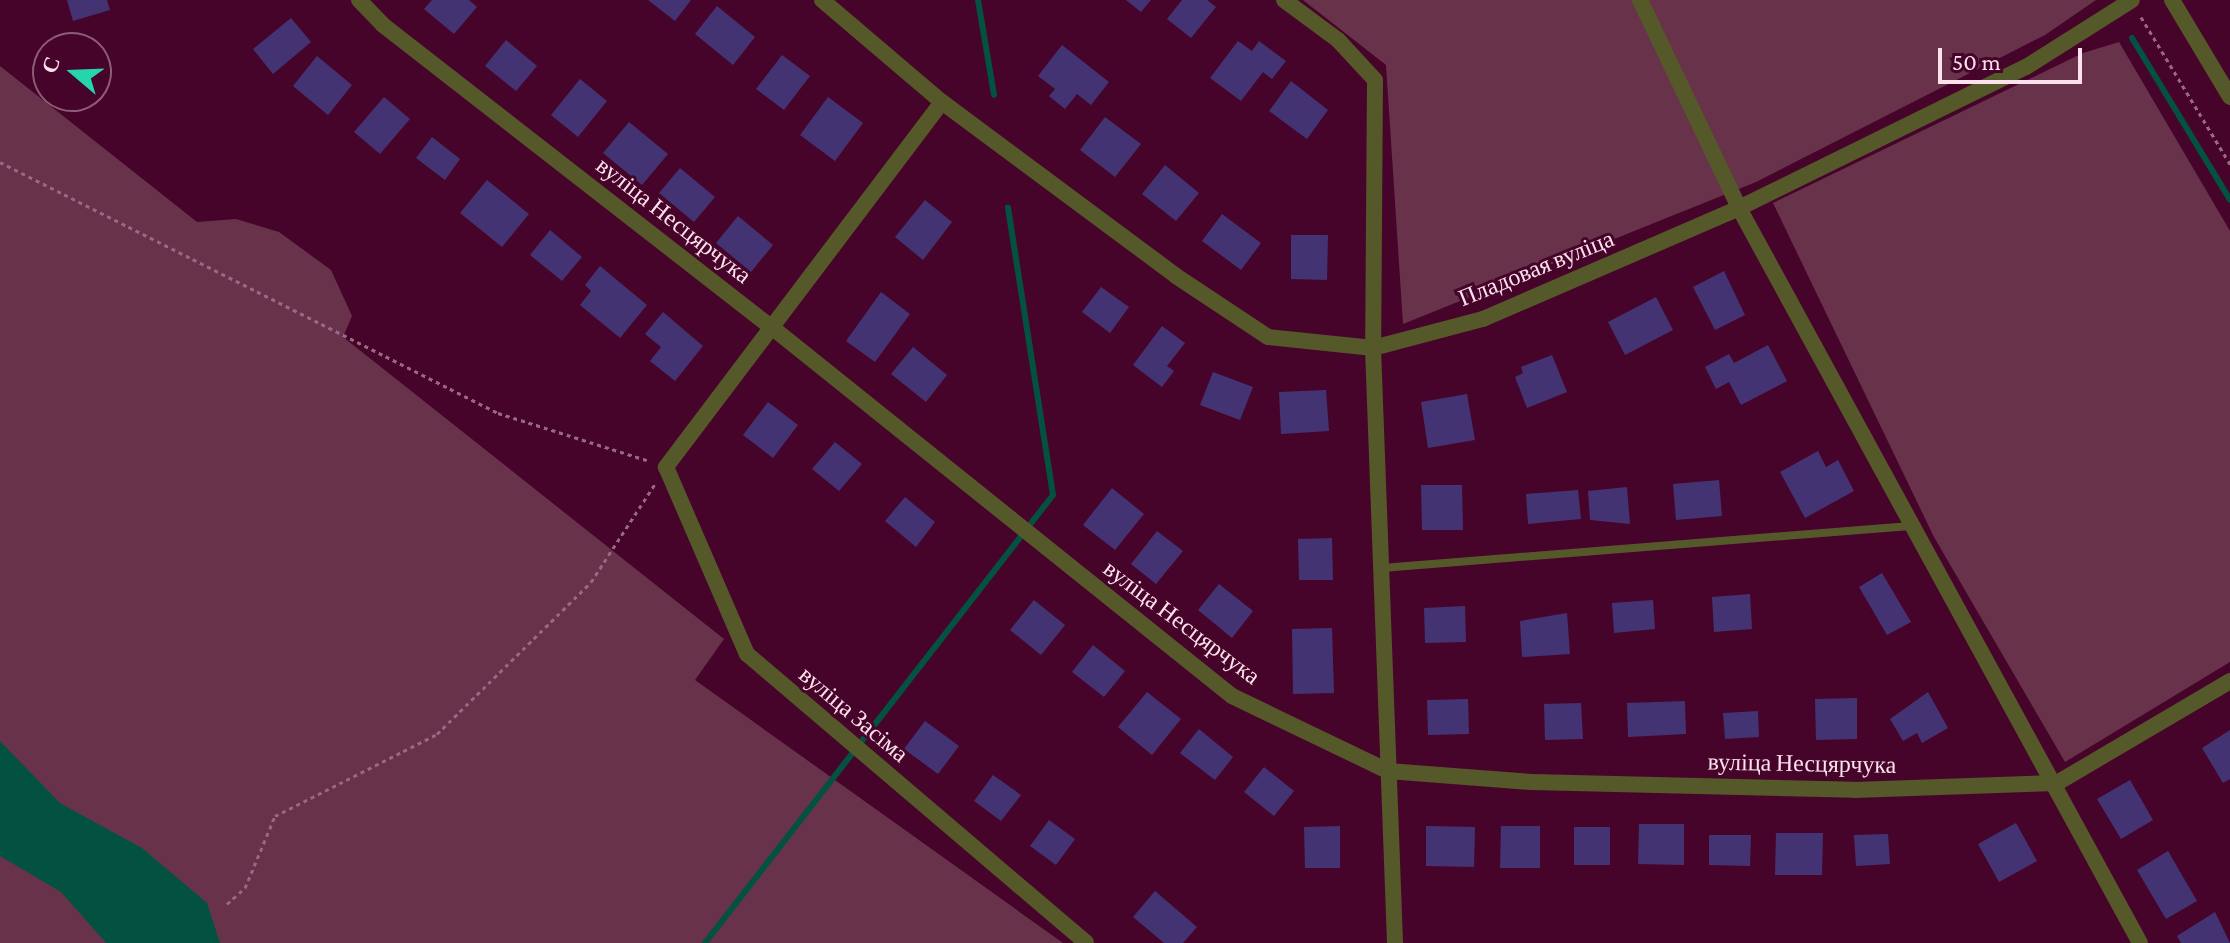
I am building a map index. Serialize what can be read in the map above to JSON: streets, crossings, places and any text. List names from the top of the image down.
{
  "streets": {
    "street": ["вуліца Несцярчука", "Пладовая вуліца", "вуліца Засіма"]
  },
  "scale_bar": "50 m",
  "north": "left"
}
